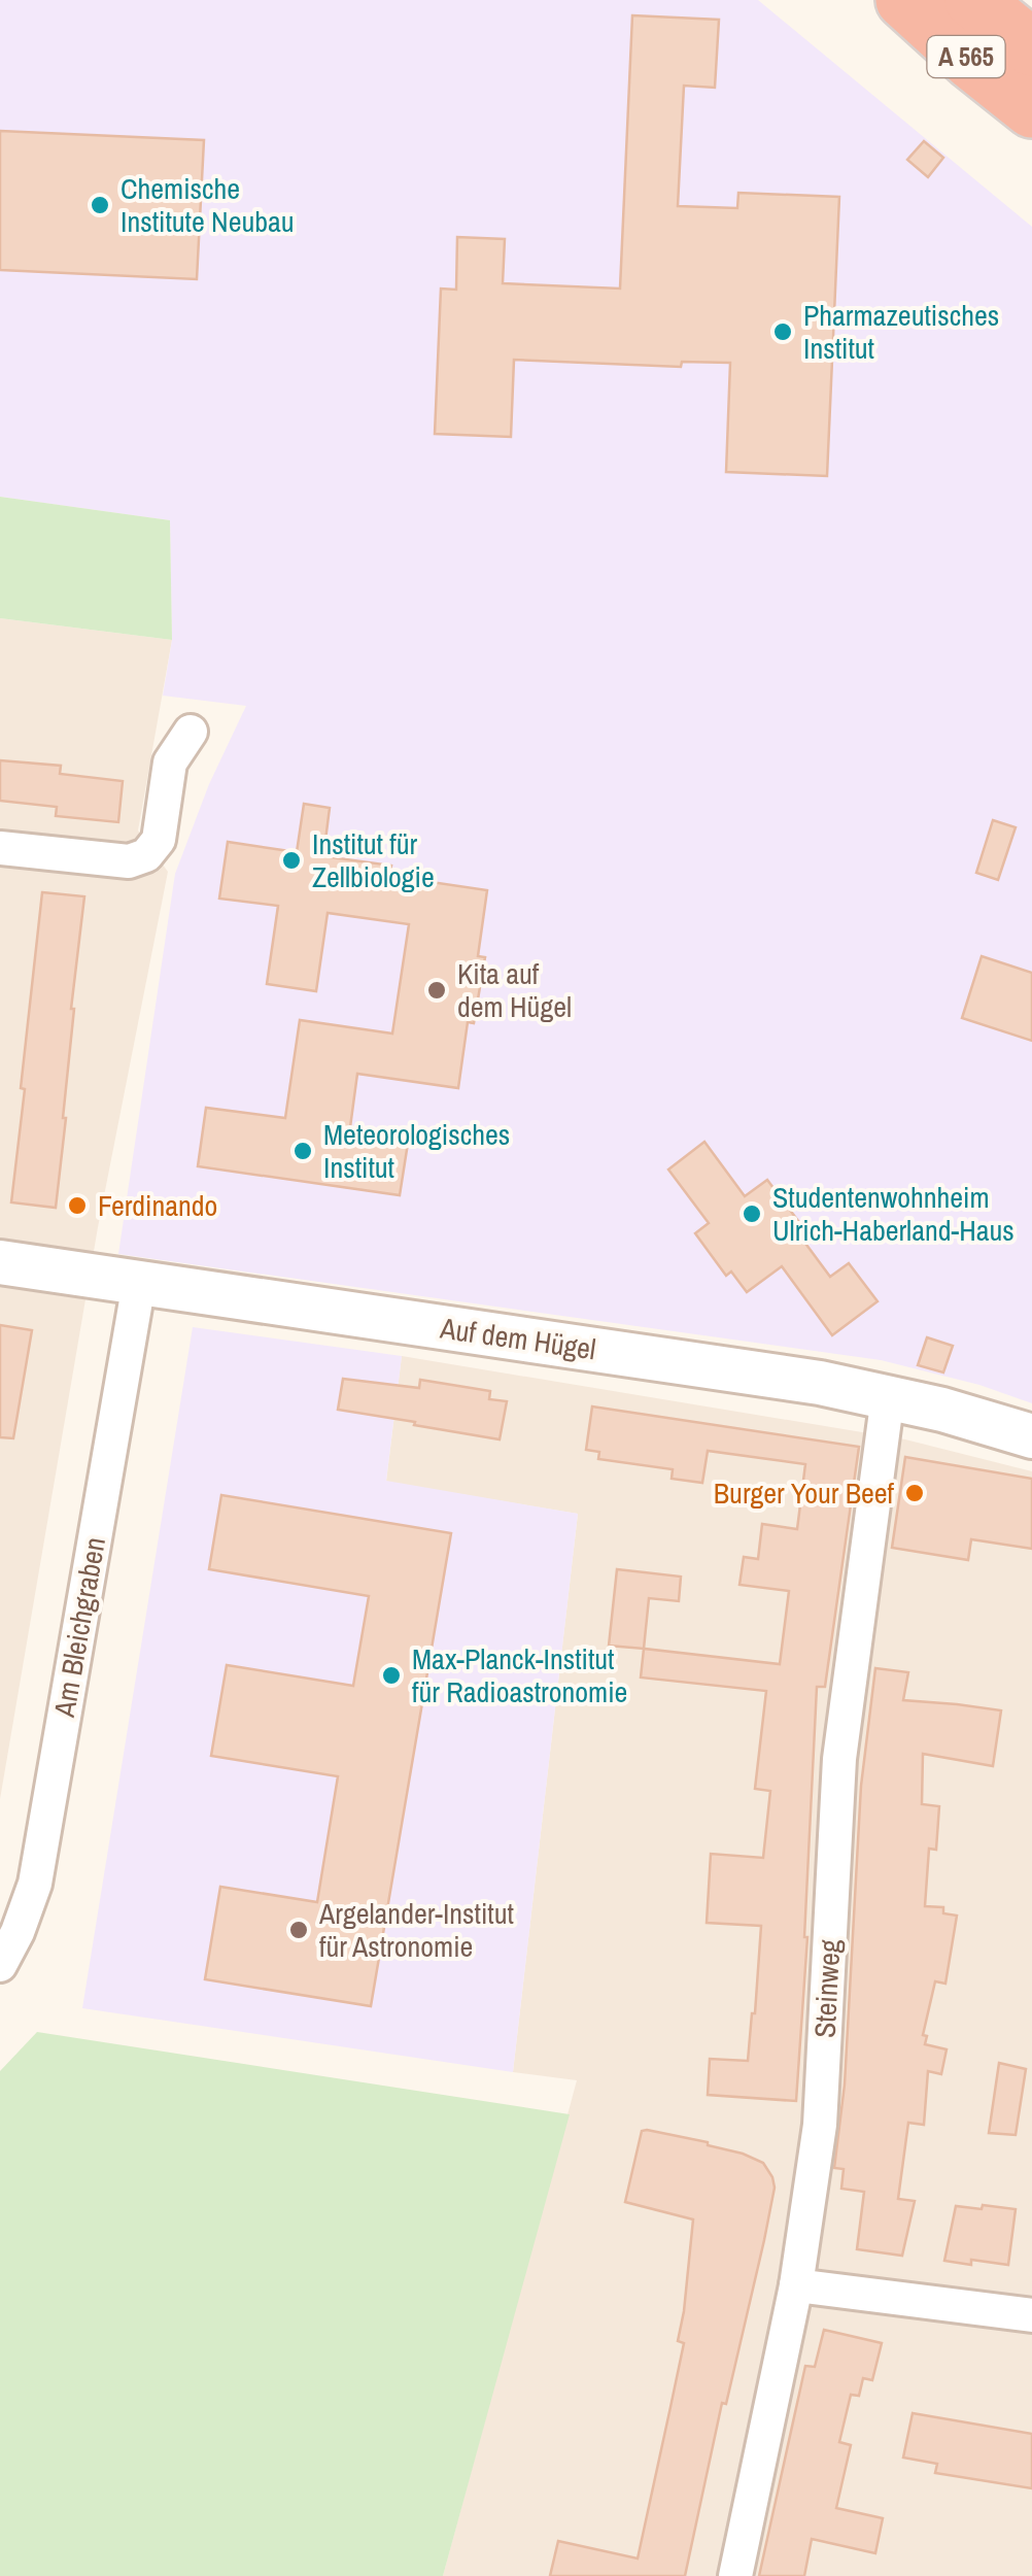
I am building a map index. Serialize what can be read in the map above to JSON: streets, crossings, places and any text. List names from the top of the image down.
{
  "streets": {
    "highway": ["A 565"],
    "street": ["Auf dem Hügel", "Am Bleichgraben", "Steinweg"]
  },
  "crossings": [
    ["Auf dem Hügel", "Am Bleichgraben"],
    ["Auf dem Hügel", "Steinweg"]
  ],
  "places": [
    "Chemische Institute Neubau",
    "Pharmazeutisches Institut",
    "Institut für Zellbiologie",
    "Kita auf dem Hügel",
    "Meteorologisches Institut",
    "Ferdinando",
    "Studentenwohnheim Ulrich-Haberland-Haus",
    "Burger Your Beef",
    "Max-Planck-Institut für Radioastronomie",
    "Argelander-Institut für Astronomie"
  ]
}
